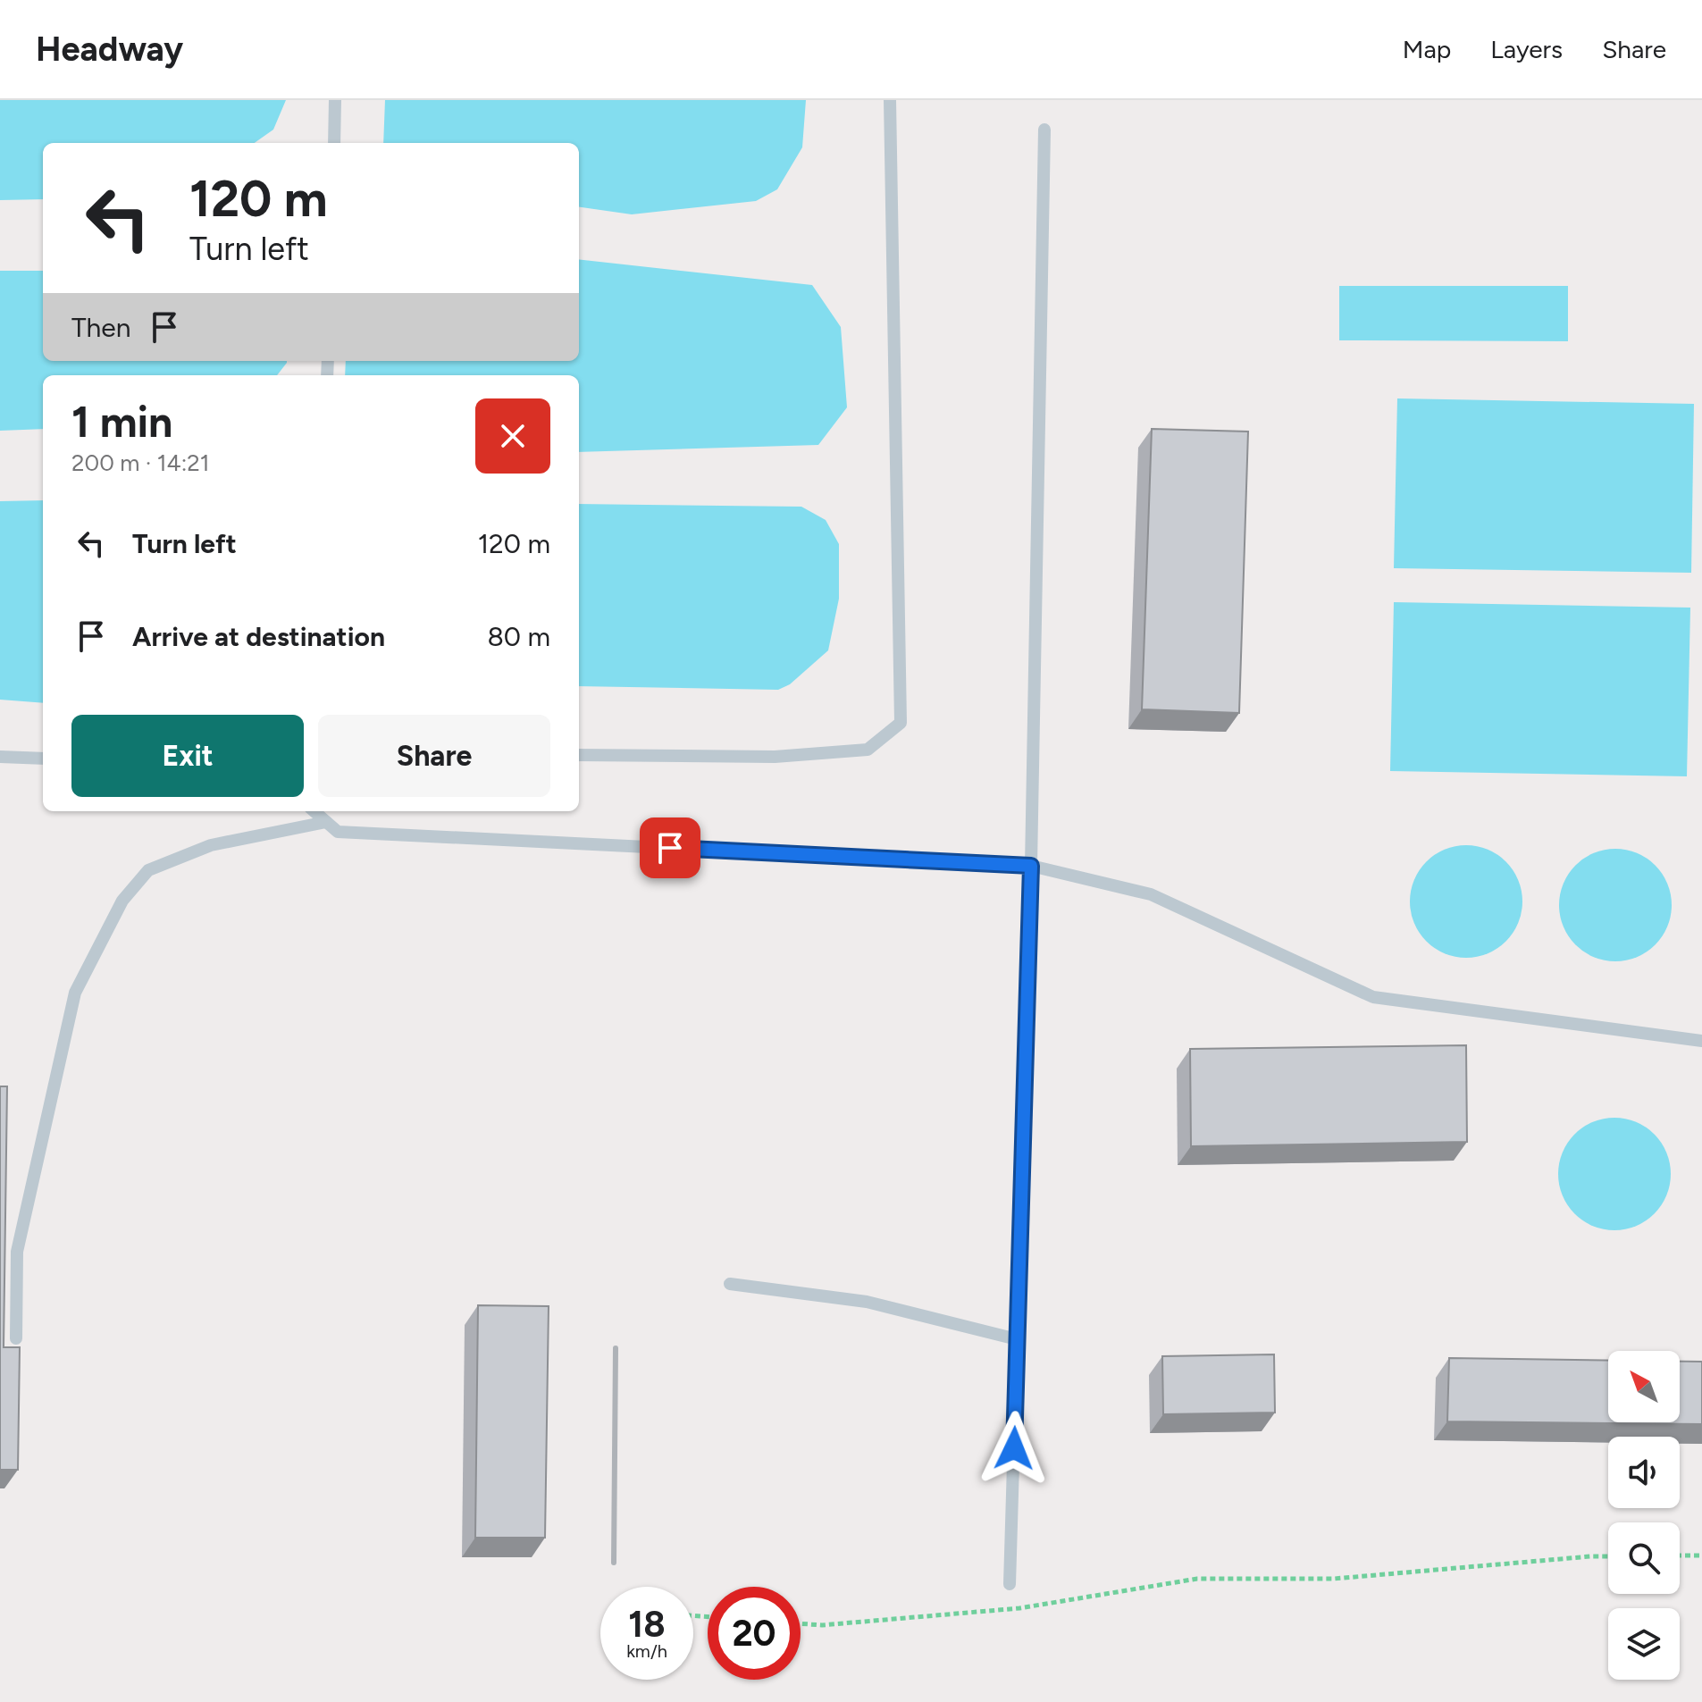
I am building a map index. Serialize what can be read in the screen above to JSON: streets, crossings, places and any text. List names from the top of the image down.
{
  "north": "top left",
  "page": {
    "header": "Headway",
    "nav": ["Map", "Layers", "Share"],
    "turn": ["120 m", "Turn left"],
    "then": "Then",
    "heading": ["1 min", "200 m · 14:21"],
    "list": [
      {
        "name": "Turn left",
        "value": "120 m"
      },
      {
        "name": "Arrive at destination",
        "value": "80 m"
      }
    ],
    "buttons": ["Exit", "Share"],
    "speed": "18 km/h",
    "limit": "20"
  }
}
